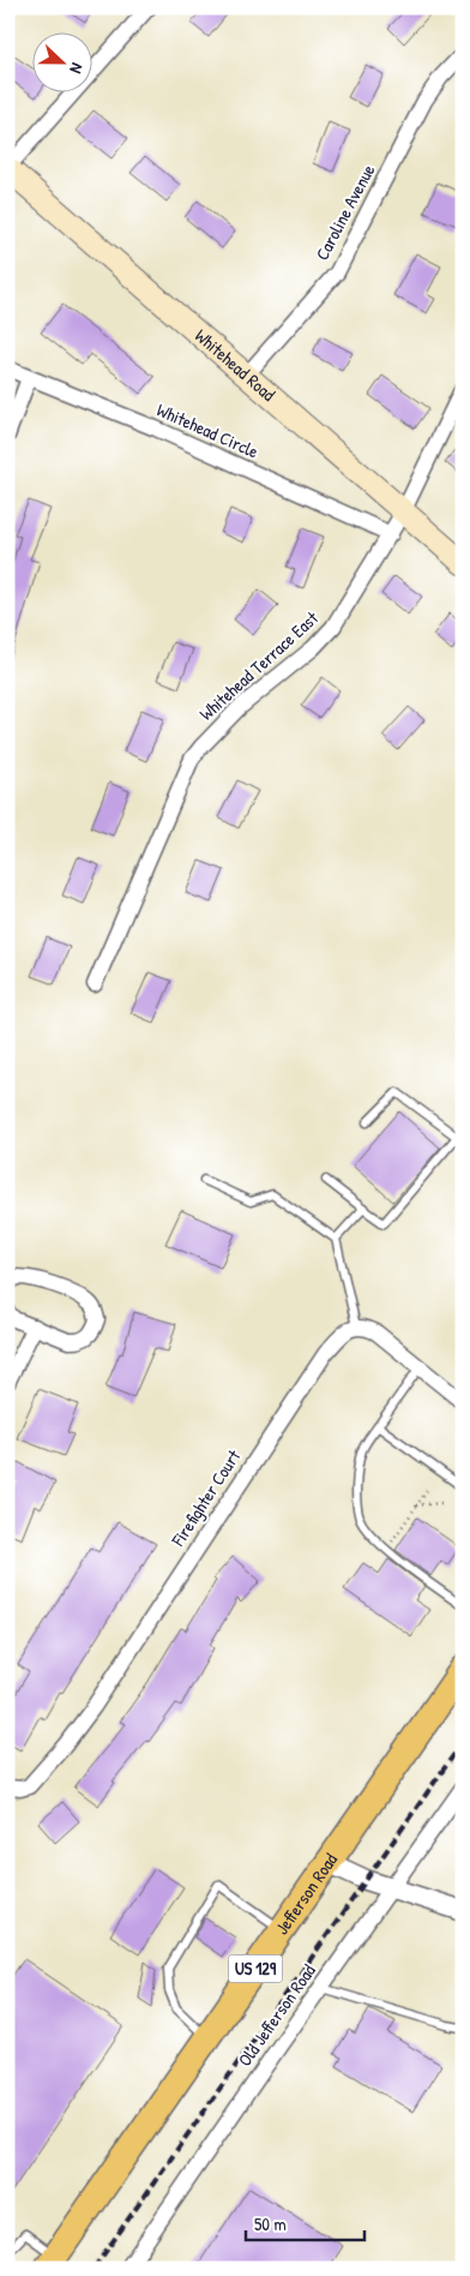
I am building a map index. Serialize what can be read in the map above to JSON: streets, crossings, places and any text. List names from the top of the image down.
{
  "streets": {
    "highway": ["Jefferson Road", "US 129"],
    "main road": ["Whitehead Road"],
    "street": [
      "Caroline Avenue",
      "Whitehead Circle",
      "Whitehead Terrace East",
      "Firefighter Court",
      "Old Jefferson Road"
    ]
  },
  "crossings": [
    ["Caroline Avenue", "Whitehead Road"],
    ["Whitehead Road", "Whitehead Terrace East"],
    ["Whitehead Circle", "Whitehead Terrace East"]
  ],
  "scale_bar": "50 m",
  "north": "right"
}
